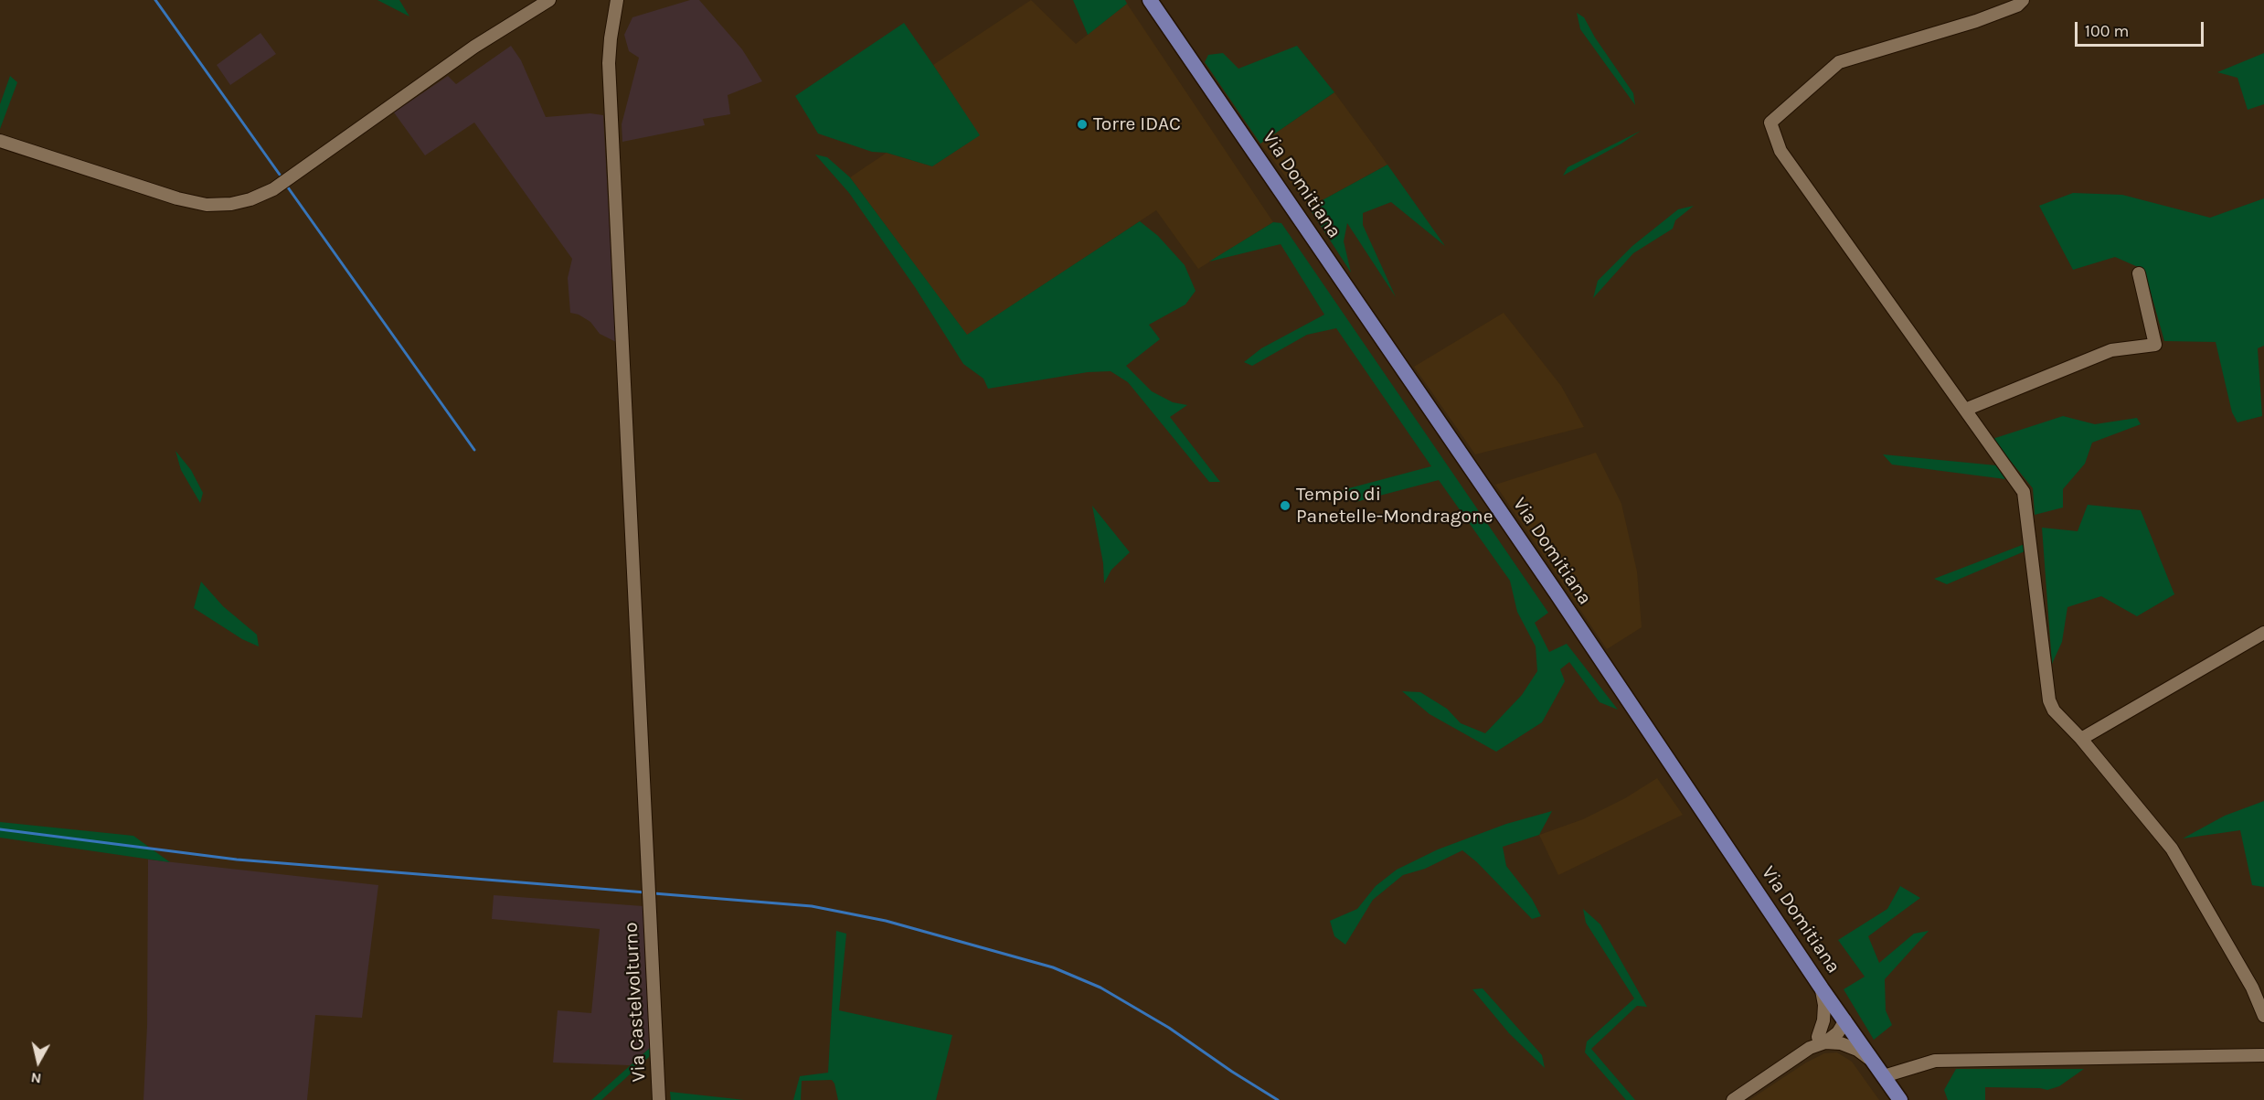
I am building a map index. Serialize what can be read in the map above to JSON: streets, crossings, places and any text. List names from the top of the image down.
{
  "streets": {
    "main road": ["Via Domitiana"],
    "street": ["Via Castelvolturno"]
  },
  "places": ["Torre IDAC", "Tempio di Panetelle-Mondragone"],
  "scale_bar": "100 m",
  "north": "bottom"
}
